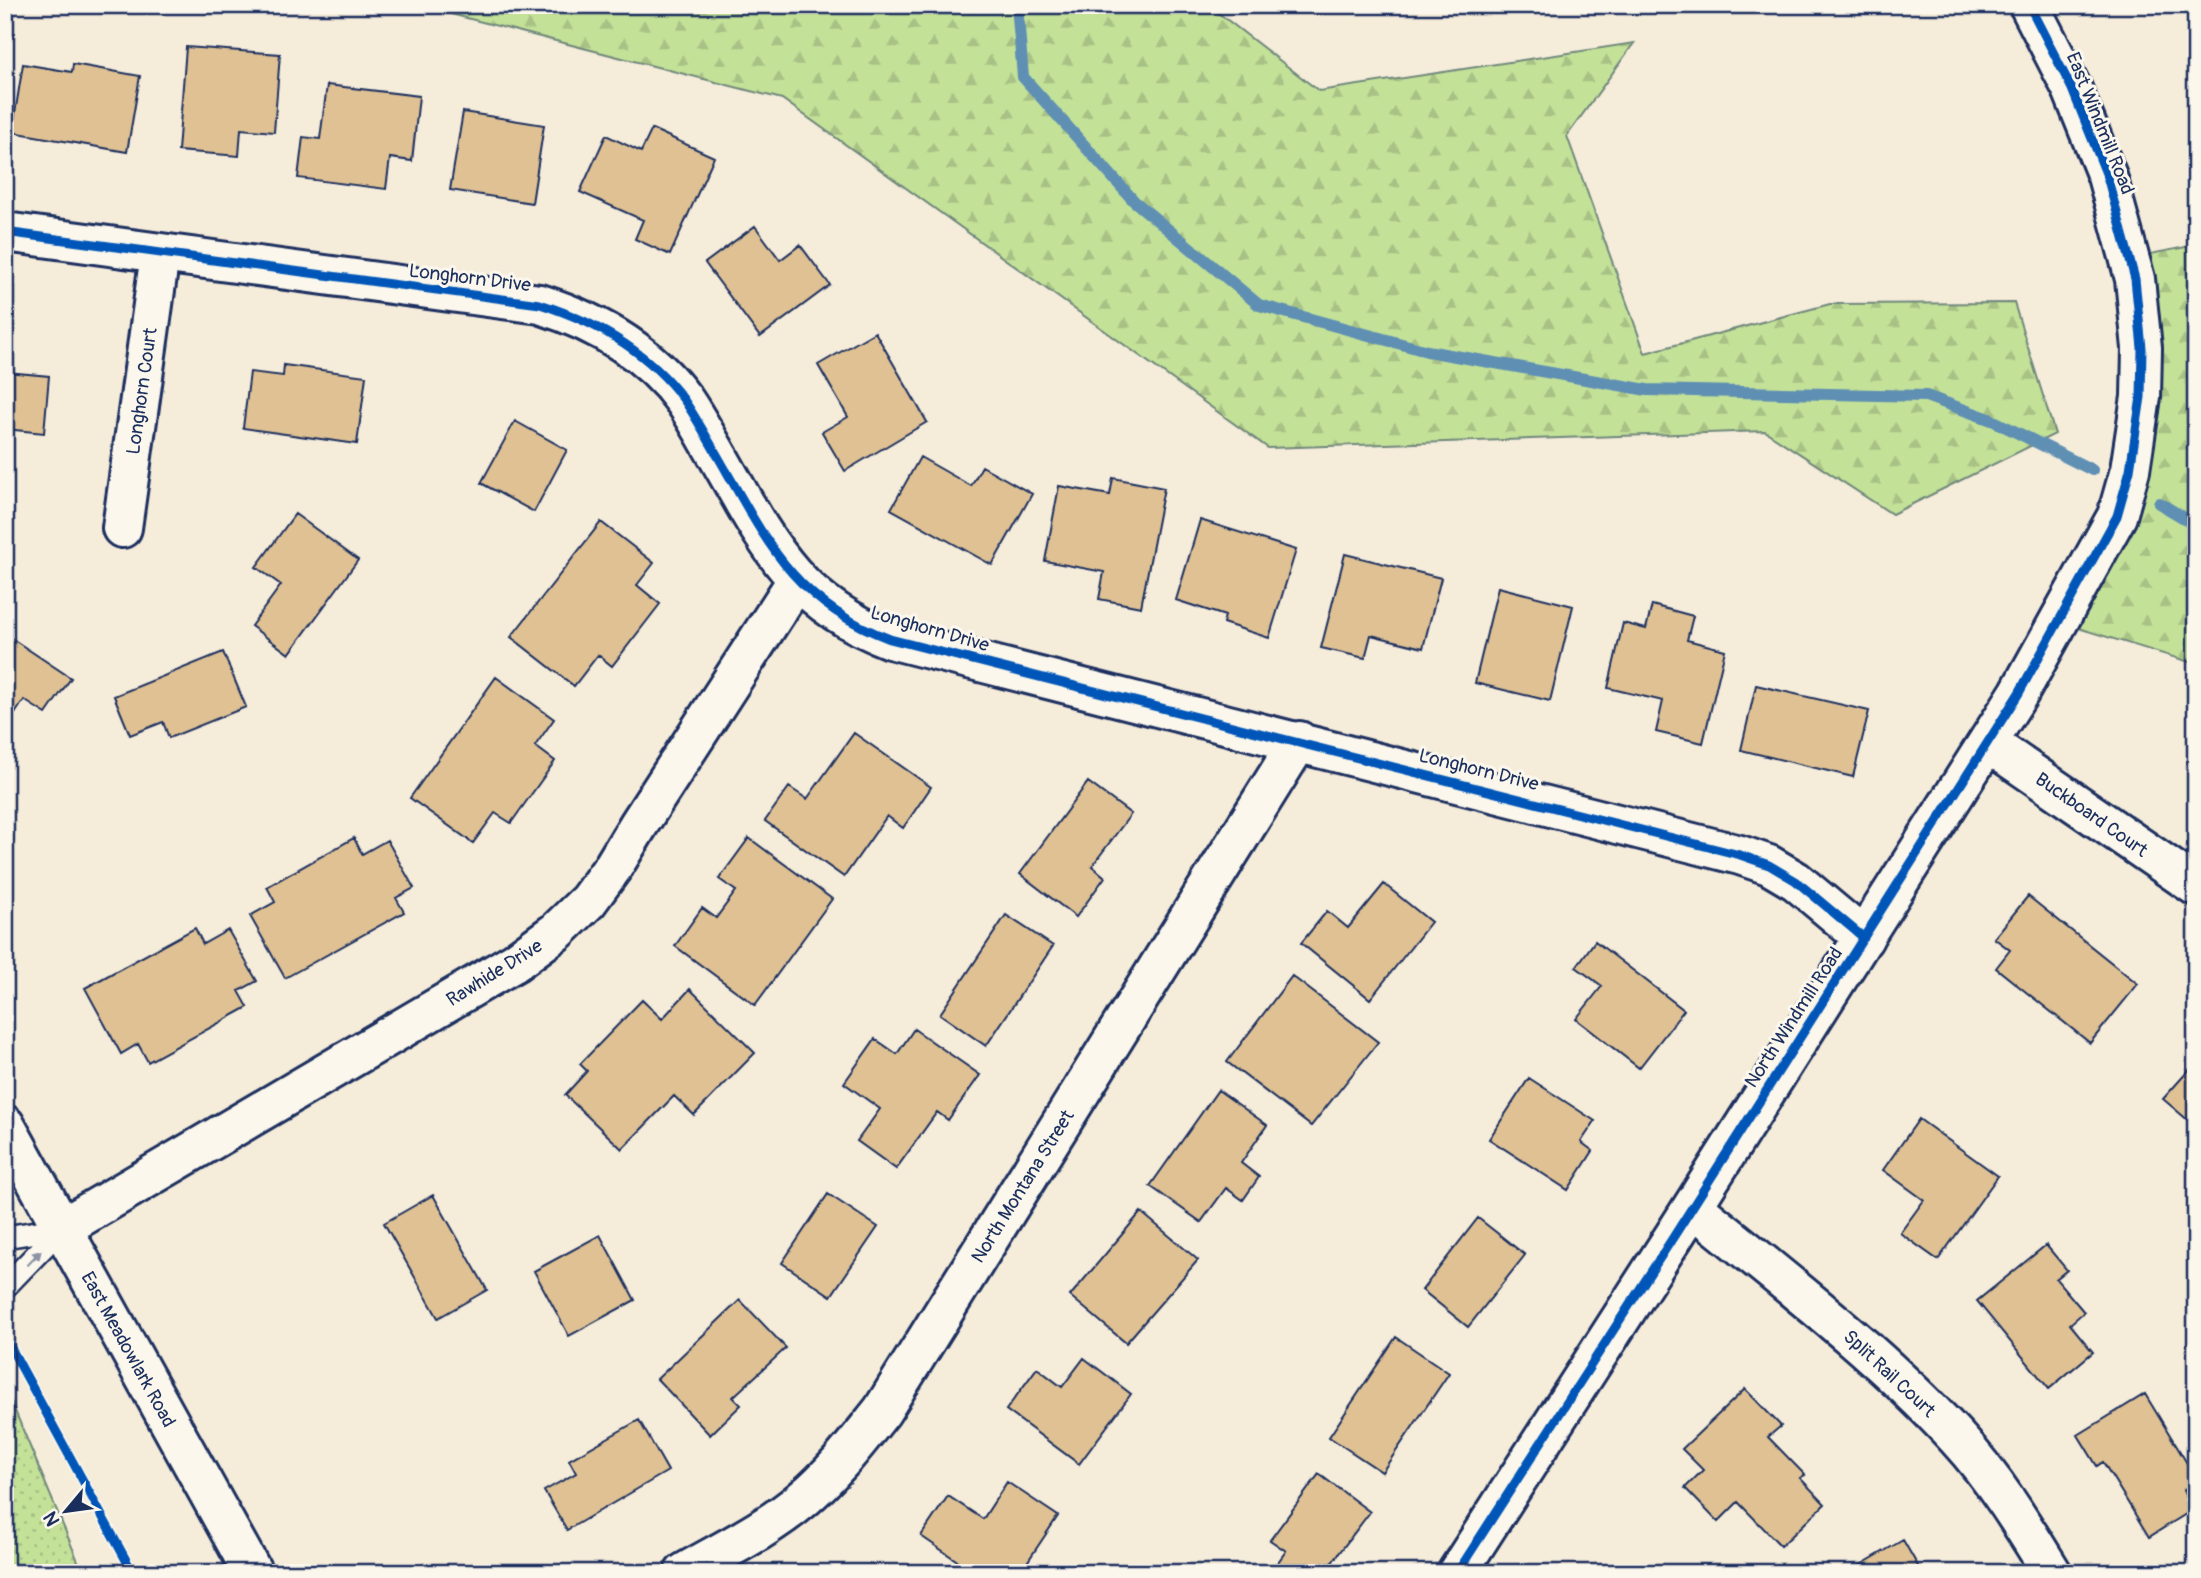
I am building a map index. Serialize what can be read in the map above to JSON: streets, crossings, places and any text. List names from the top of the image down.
{
  "streets": {
    "street": [
      "East Windmill Road",
      "Longhorn Drive",
      "Longhorn Court",
      "Buckboard Court",
      "Rawhide Drive",
      "North Windmill Road",
      "North Montana Street",
      "East Meadowlark Road",
      "Split Rail Court"
    ]
  },
  "crossings": [
    ["East Windmill Road", "North Windmill Road"],
    ["Longhorn Drive", "Longhorn Court"],
    ["Longhorn Drive", "Rawhide Drive"],
    ["Longhorn Drive", "North Windmill Road"],
    ["Longhorn Drive", "North Montana Street"],
    ["Buckboard Court", "North Windmill Road"],
    ["Rawhide Drive", "East Meadowlark Road"],
    ["North Windmill Road", "Split Rail Court"]
  ],
  "north": "bottom left"
}
